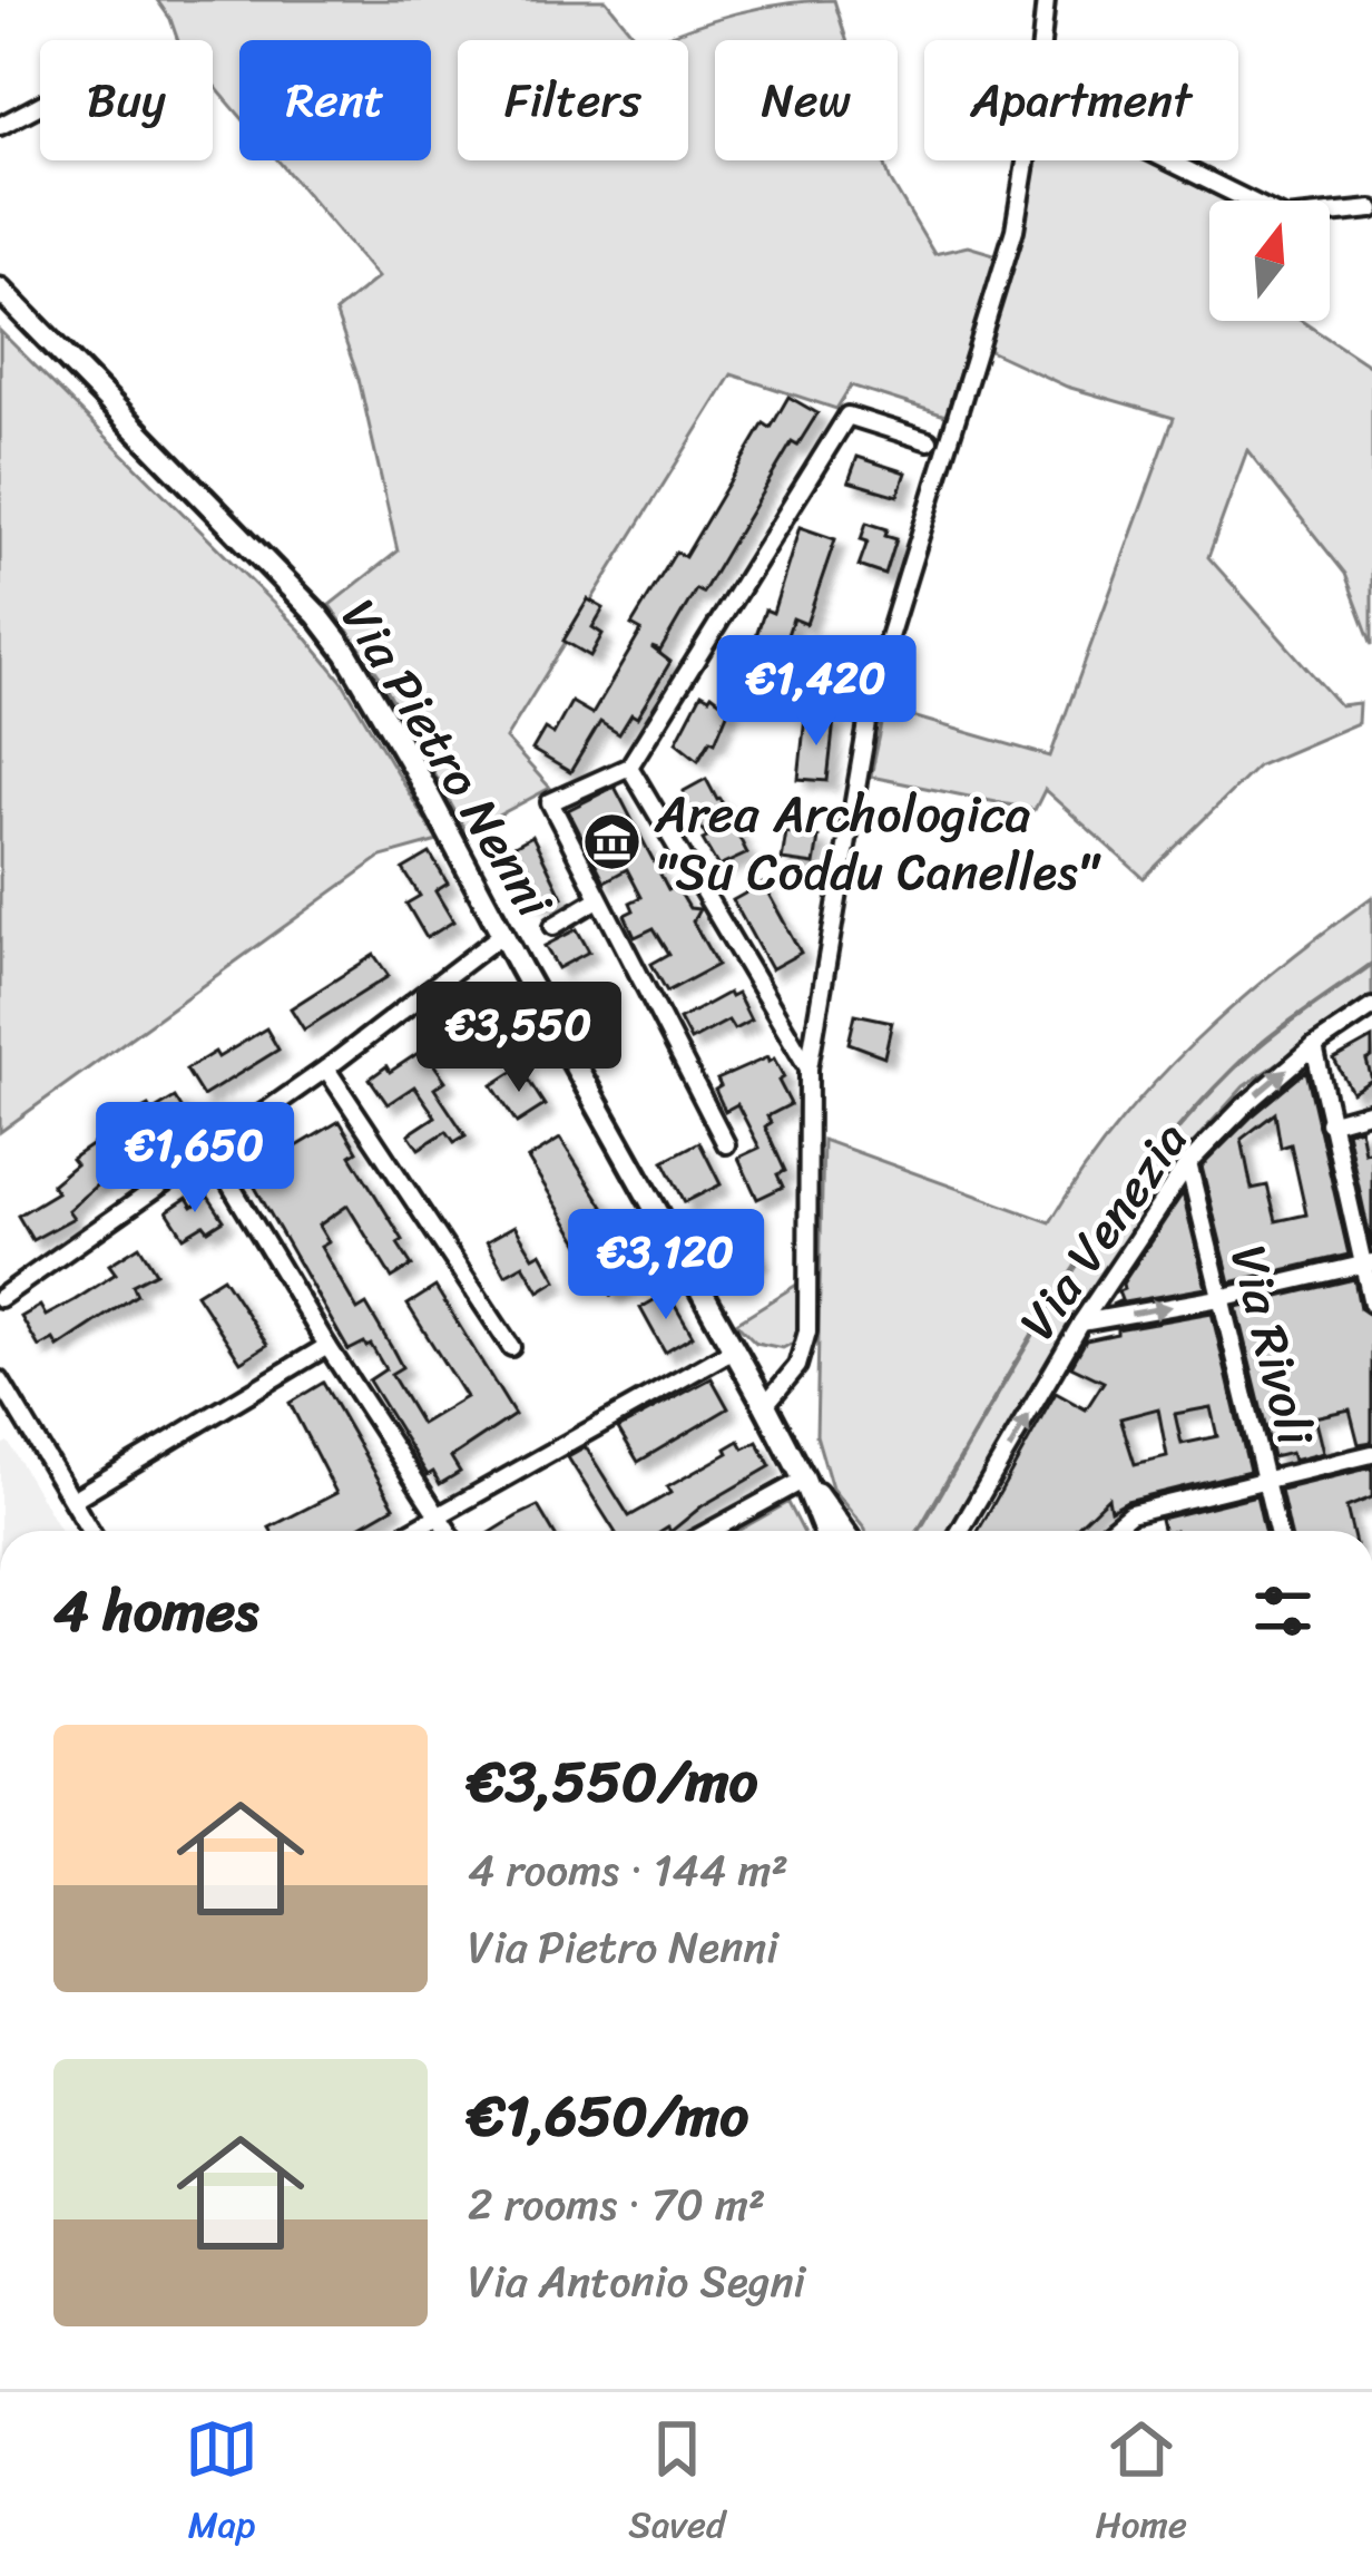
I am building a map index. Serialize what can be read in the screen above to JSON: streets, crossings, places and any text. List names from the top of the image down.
{
  "streets": {
    "street": ["Via Pietro Nenni", "Via Venezia", "Via Rivoli"]
  },
  "crossings": [
    ["Via Venezia", "Via Rivoli"]
  ],
  "one_way": ["Via Venezia"],
  "places": {
    "museum": ["Area Archologica \"Su Coddu Canelles\""]
  },
  "north": "top",
  "page": {
    "chip": [
      "Buy",
      "Rent",
      "Filters",
      "New",
      "Apartment"
    ],
    "price": [
      "€1,420",
      "€3,550",
      "€1,650",
      "€3,120"
    ],
    "heading": "4 homes",
    "list": [
      {
        "name": "€3,550/mo",
        "note": "4 rooms · 144 m² · Via Pietro Nenni"
      },
      {
        "name": "€1,650/mo",
        "note": "2 rooms · 70 m² · Via Antonio Segni"
      }
    ],
    "tabs": ["Map", "Saved", "Home"]
  }
}
